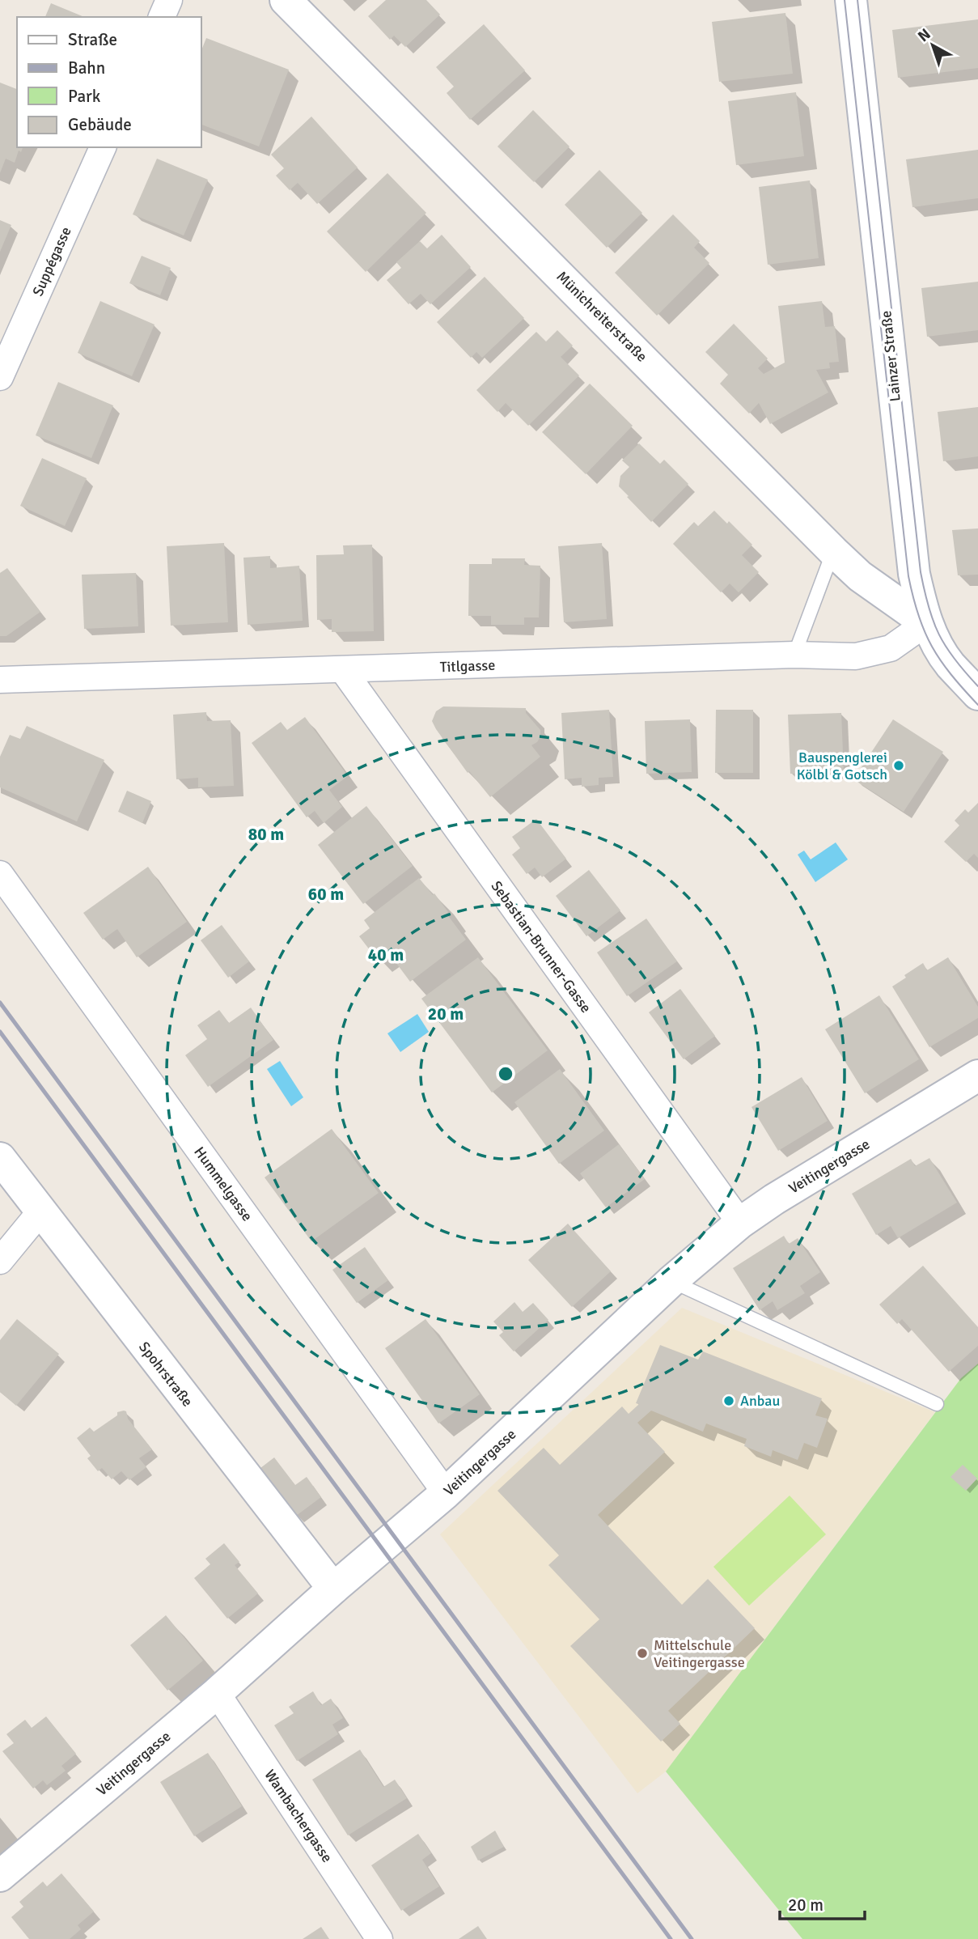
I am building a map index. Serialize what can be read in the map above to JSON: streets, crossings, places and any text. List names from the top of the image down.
{
  "streets": {
    "street": [
      "Suppégasse",
      "Münichreiterstraße",
      "Lainzer Straße",
      "Titlgasse",
      "Sebastian-Brunner-Gasse",
      "Veitingergasse",
      "Hummelgasse",
      "Spohrstraße",
      "Wambachergasse"
    ]
  },
  "crossings": [
    ["Münichreiterstraße", "Lainzer Straße"],
    ["Münichreiterstraße", "Titlgasse"],
    ["Lainzer Straße", "Titlgasse"],
    ["Titlgasse", "Sebastian-Brunner-Gasse"],
    ["Sebastian-Brunner-Gasse", "Veitingergasse"],
    ["Veitingergasse", "Hummelgasse"],
    ["Veitingergasse", "Spohrstraße"],
    ["Veitingergasse", "Wambachergasse"]
  ],
  "places": ["Bauspenglerei Kölbl & Gotsch", "Anbau", "Mittelschule Veitingergasse"],
  "legend": [
    "Straße",
    "Bahn",
    "Park",
    "Gebäude"
  ],
  "scale_bar": "20 m",
  "north": "top left",
  "rings": [
    "80 m",
    "60 m",
    "40 m",
    "20 m"
  ]
}
